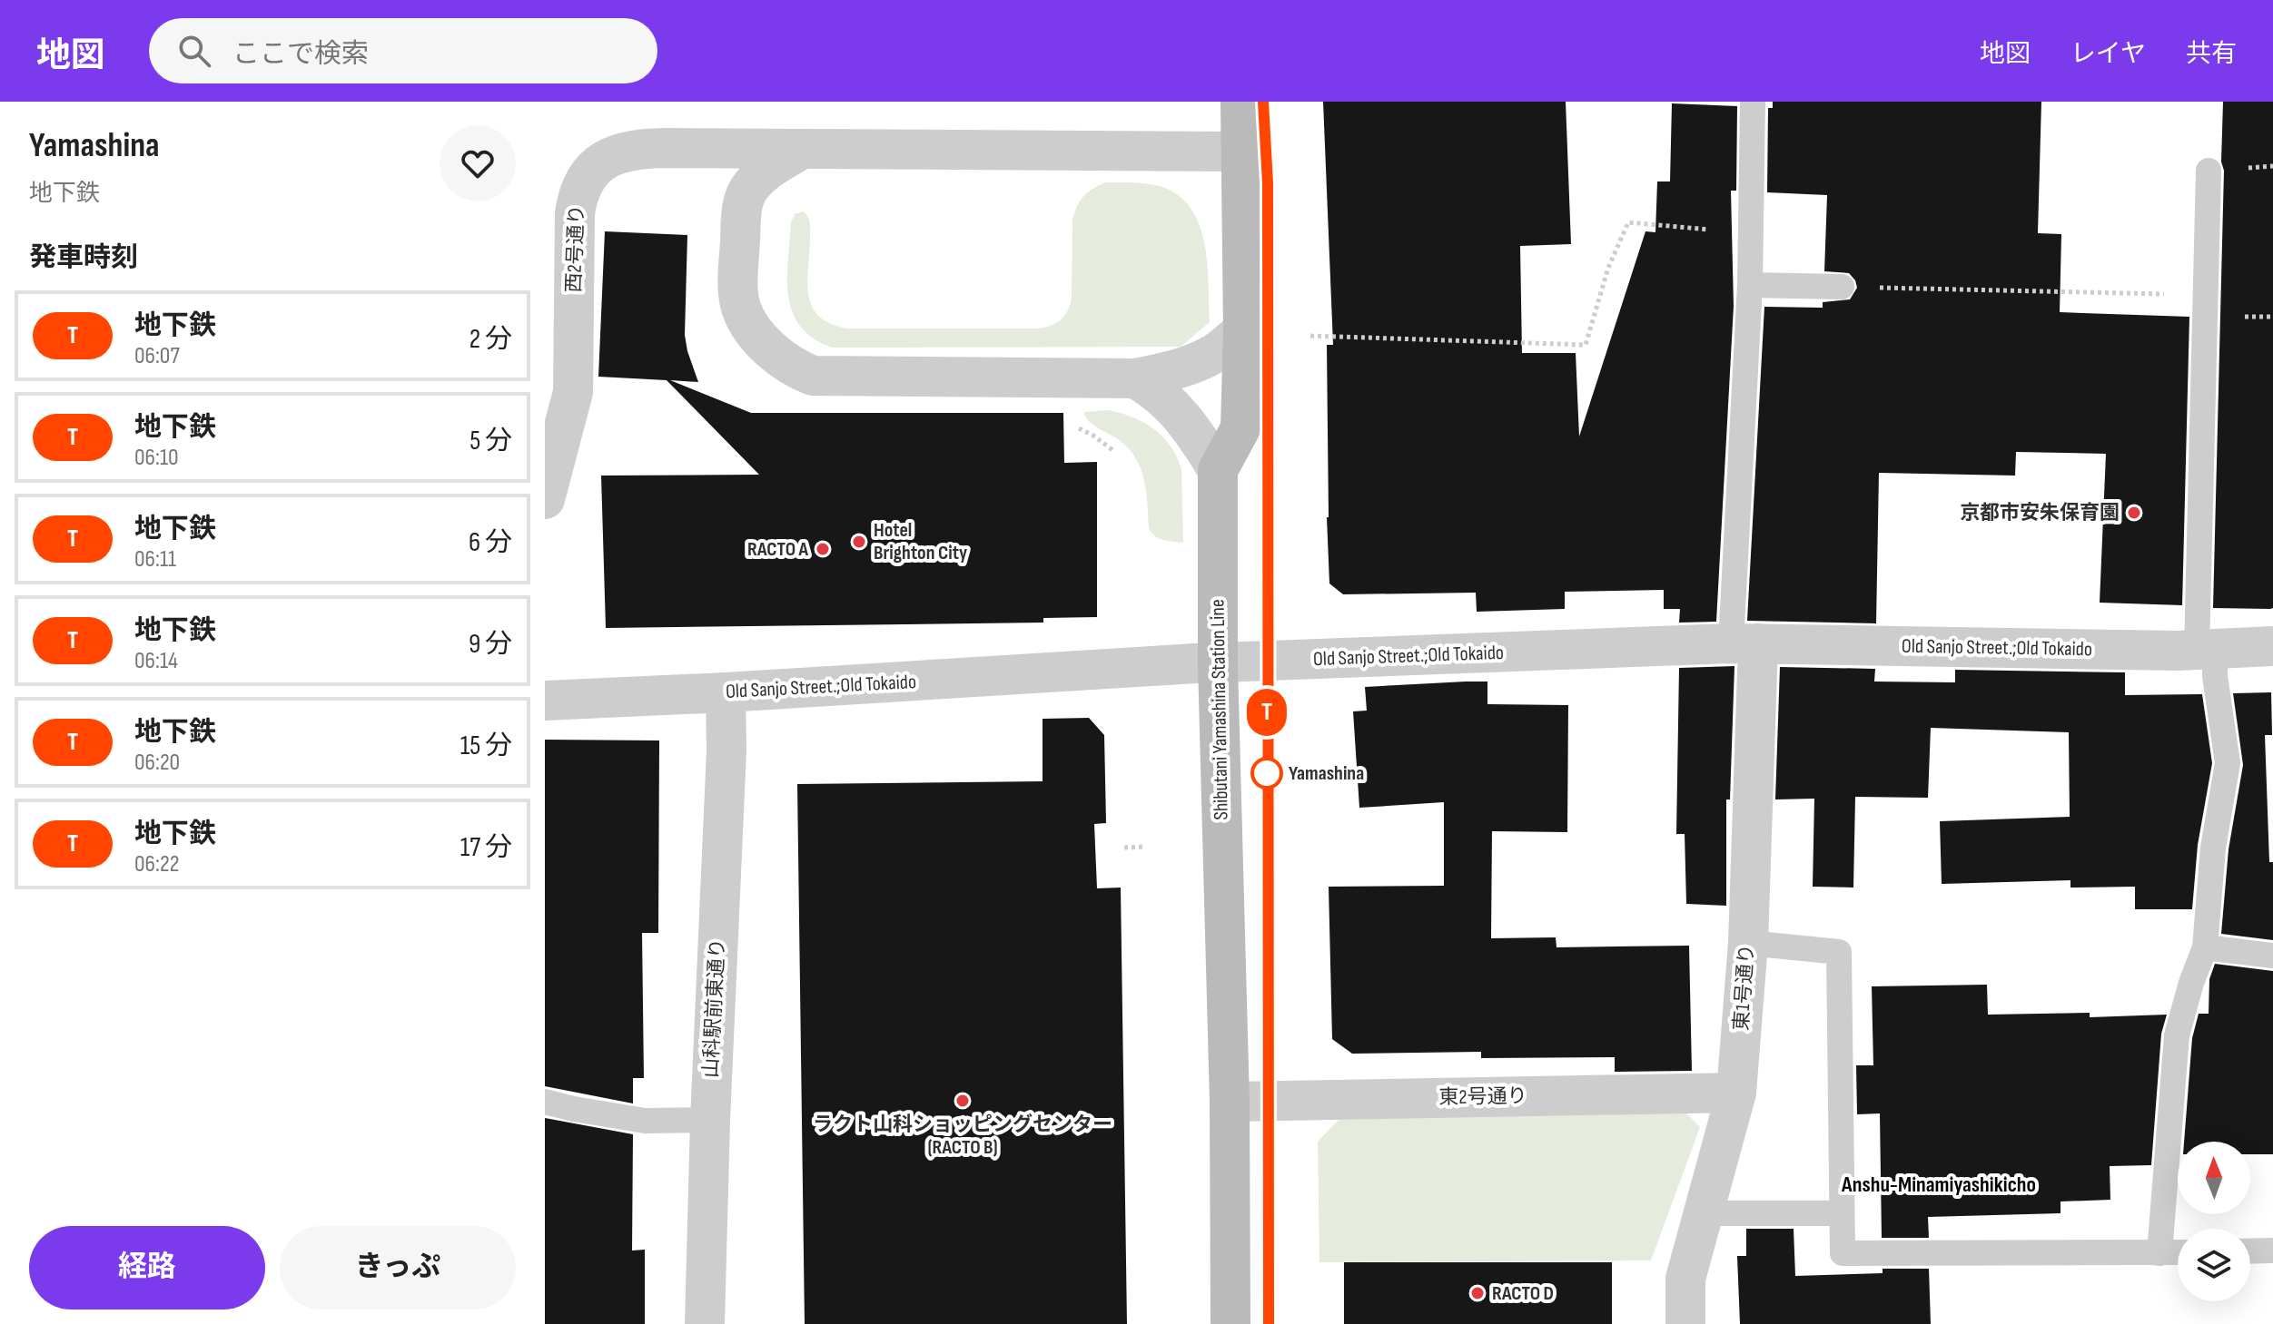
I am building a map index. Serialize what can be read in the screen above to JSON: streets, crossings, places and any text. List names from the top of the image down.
{
  "streets": {
    "main road": ["Shibutani Yamashina Station Line"],
    "street": [
      "西2号通り",
      "Old Sanjo Street.;Old Tokaido",
      "東1号通り",
      "山科駅前東通り",
      "東2号通り"
    ]
  },
  "crossings": [
    ["西2号通り", "Shibutani Yamashina Station Line"],
    ["Old Sanjo Street.;Old Tokaido", "Shibutani Yamashina Station Line"],
    ["Old Sanjo Street.;Old Tokaido", "東1号通り"],
    ["Old Sanjo Street.;Old Tokaido", "山科駅前東通り"],
    ["Shibutani Yamashina Station Line", "東2号通り"],
    ["東1号通り", "東2号通り"]
  ],
  "districts": ["Anshu-Minamiyashikicho"],
  "places": [
    "京都市安朱保育園",
    "Hotel Brighton City",
    "RACTO A",
    "Yamashina",
    "ラクト山科ショッピングセンター (RACTO B)",
    "RACTO D"
  ],
  "lines": ["metro line T"],
  "north": "top",
  "page": {
    "header": "地図",
    "search": "ここで検索",
    "nav": ["地図", "レイヤ", "共有"],
    "heading": [
      ["Yamashina", "地下鉄"],
      "発車時刻"
    ],
    "on_map": "T",
    "list": [
      {
        "mark": "T",
        "name": "地下鉄",
        "note": "06:07",
        "value": "2 分"
      },
      {
        "mark": "T",
        "name": "地下鉄",
        "note": "06:10",
        "value": "5 分"
      },
      {
        "mark": "T",
        "name": "地下鉄",
        "note": "06:11",
        "value": "6 分"
      },
      {
        "mark": "T",
        "name": "地下鉄",
        "note": "06:14",
        "value": "9 分"
      },
      {
        "mark": "T",
        "name": "地下鉄",
        "note": "06:20",
        "value": "15 分"
      },
      {
        "mark": "T",
        "name": "地下鉄",
        "note": "06:22",
        "value": "17 分"
      }
    ],
    "buttons": ["経路", "きっぷ"]
  }
}
